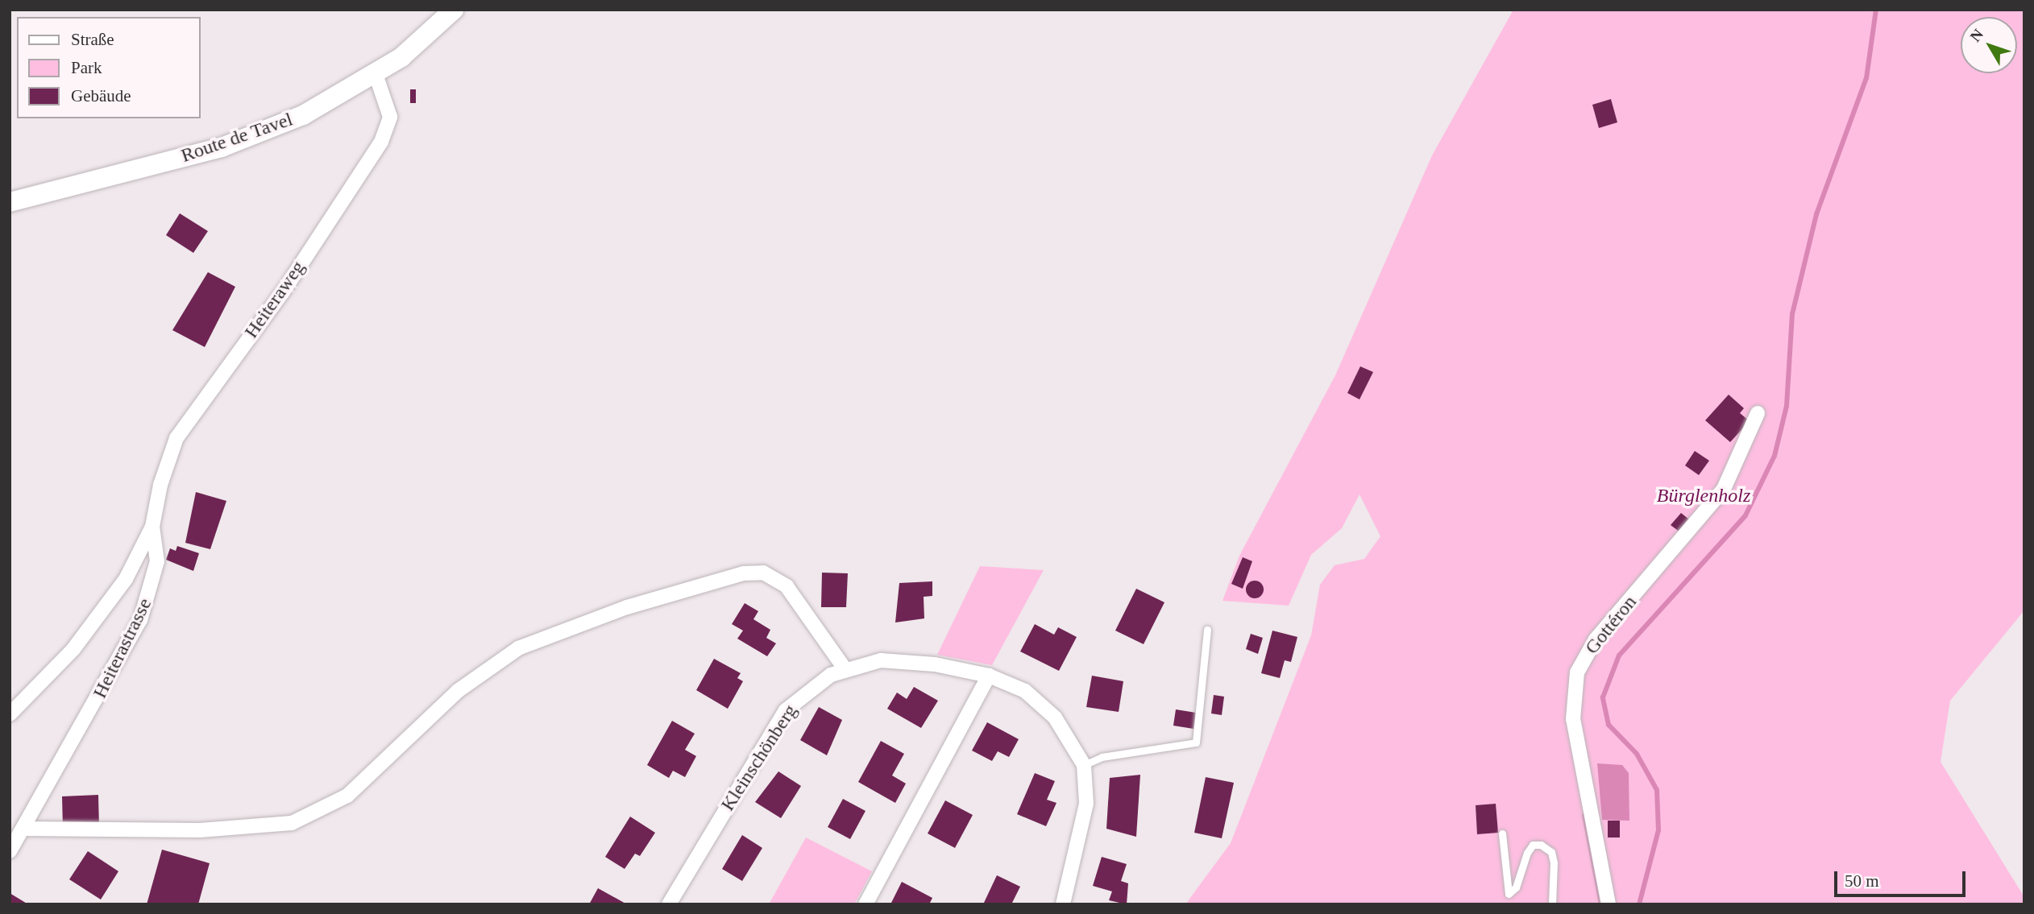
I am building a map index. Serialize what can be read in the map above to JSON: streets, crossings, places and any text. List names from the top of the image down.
{
  "streets": {
    "main road": ["Route de Tavel"],
    "street": [
      "Heiteraweg",
      "Gottéron",
      "Heiterastrasse",
      "Kleinschönberg"
    ]
  },
  "crossings": [
    ["Route de Tavel", "Heiteraweg"],
    ["Heiteraweg", "Heiterastrasse"]
  ],
  "parks": ["Bürglenholz"],
  "legend": ["Straße", "Park", "Gebäude"],
  "scale_bar": "50 m",
  "north": "top left"
}
